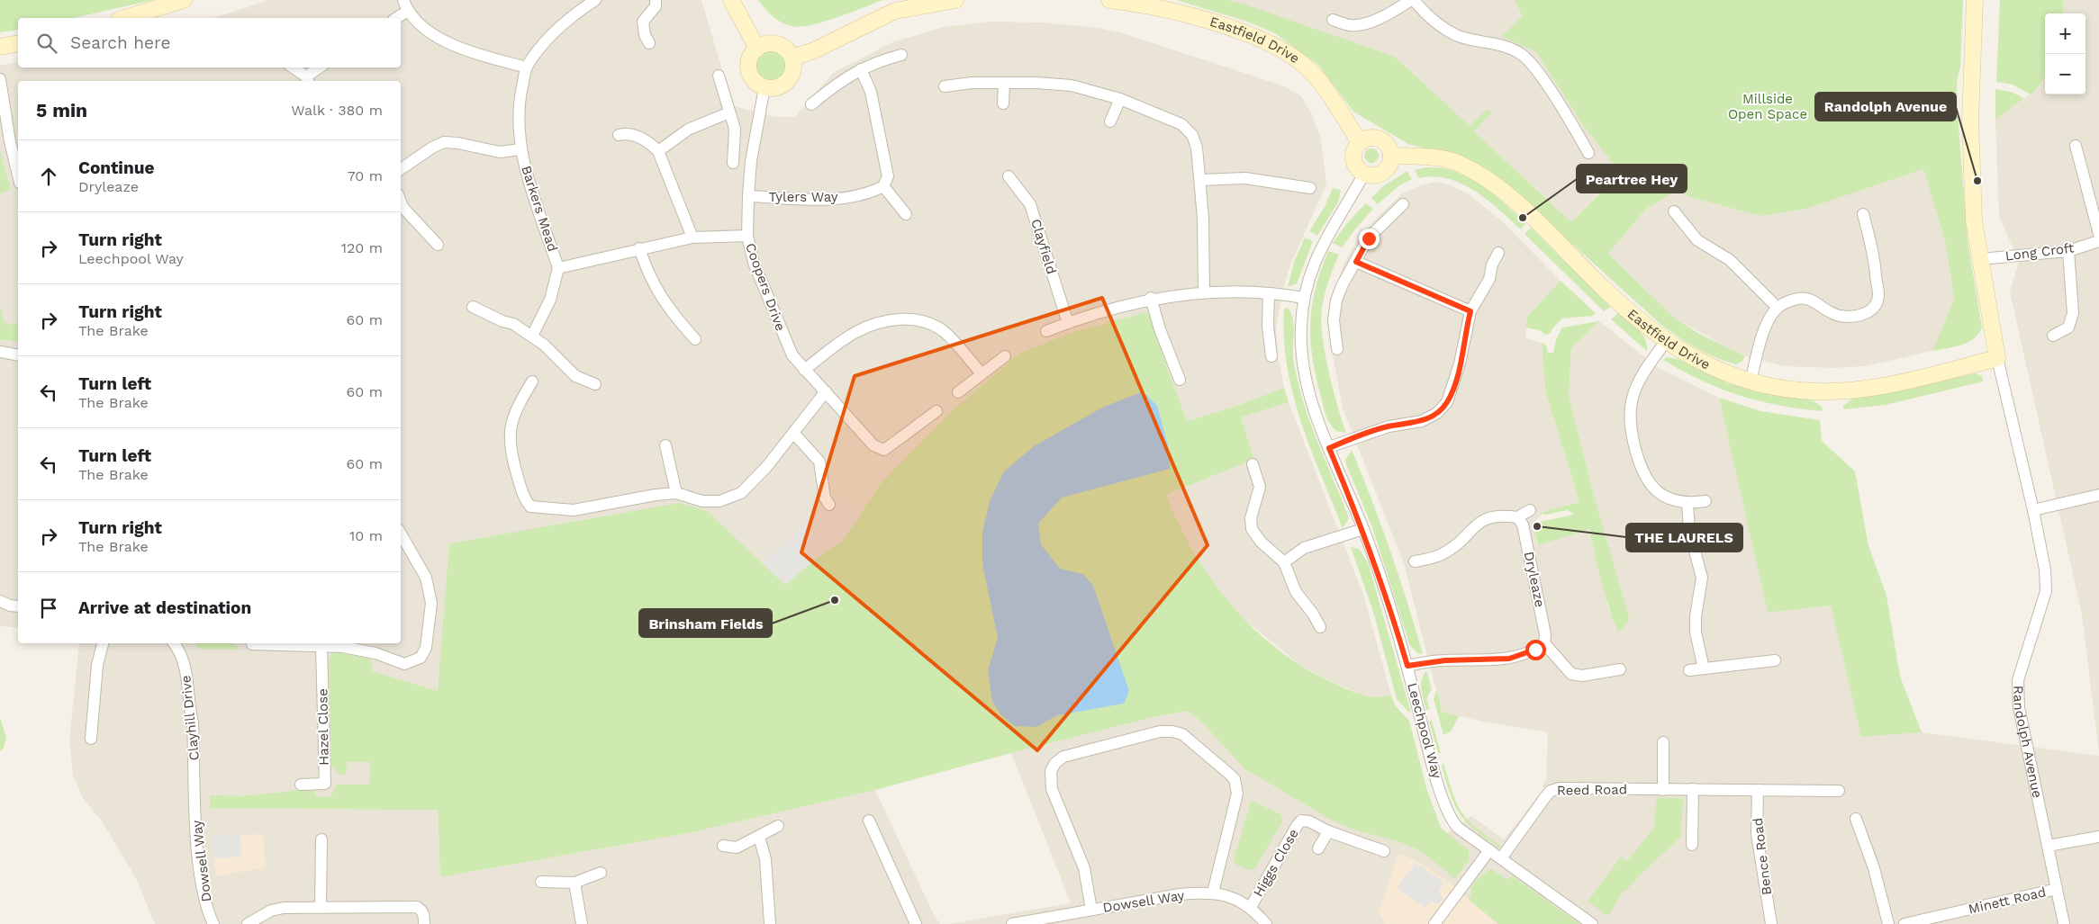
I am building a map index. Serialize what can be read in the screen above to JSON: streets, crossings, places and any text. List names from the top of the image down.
{
  "streets": {
    "street": [
      "Eastfield Drive",
      "Tylers Way",
      "Barkers Mead",
      "Clayfield",
      "Long Croft",
      "Coopers Drive",
      "Dryleaze",
      "Clayhill Drive",
      "Hazel Close",
      "Leechpool Way",
      "Randolph Avenue",
      "Reed Road",
      "Bence Road",
      "Dowsell Way",
      "Higgs Close",
      "Minett Road"
    ]
  },
  "crossings": [
    ["Eastfield Drive", "Leechpool Way"],
    ["Eastfield Drive", "Randolph Avenue"],
    ["Tylers Way", "Coopers Drive"],
    ["Barkers Mead", "Coopers Drive"],
    ["Long Croft", "Randolph Avenue"],
    ["Clayhill Drive", "Dowsell Way"],
    ["Leechpool Way", "Reed Road"],
    ["Randolph Avenue", "Minett Road"],
    ["Reed Road", "Bence Road"],
    ["Dowsell Way", "Higgs Close"]
  ],
  "parks": ["Millside Open Space"],
  "places": [
    "Randolph Avenue",
    "Peartree Hey",
    "THE LAURELS",
    "Brinsham Fields"
  ],
  "page": {
    "map_buttons": ["+", "−"],
    "search": "Search here",
    "heading": ["5 min", "Walk · 380 m"],
    "list": [
      ["Continue", "Dryleaze", "70 m"],
      ["Turn right", "Leechpool Way", "120 m"],
      ["Turn right", "The Brake", "60 m"],
      ["Turn left", "The Brake", "60 m"],
      ["Turn left", "The Brake", "60 m"],
      ["Turn right", "The Brake", "10 m"],
      "Arrive at destination"
    ]
  }
}
